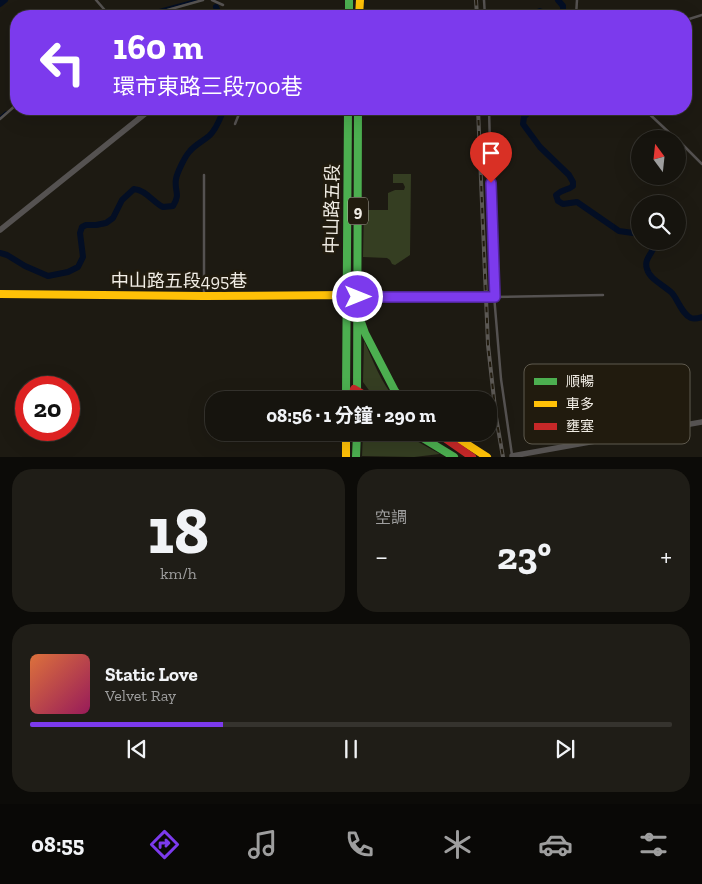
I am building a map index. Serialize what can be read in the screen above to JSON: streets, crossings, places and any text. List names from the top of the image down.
{
  "streets": {
    "main road": ["中山路五段", "9", "中山路五段495巷"]
  },
  "crossings": [
    ["中山路五段", "中山路五段495巷"]
  ],
  "legend": ["順暢", "車多", "壅塞"],
  "north": "top",
  "page": {
    "turn": ["160 m", "環市東路三段700巷"],
    "limit": "20",
    "trip": "08:56 · 1 分鐘 · 290 m",
    "tile": [
      ["18", "km/h"],
      "空調"
    ],
    "heat": ["−", "23°", "+"],
    "song": ["Static Love", "Velvet Ray"],
    "tabs": "08:55"
  }
}
